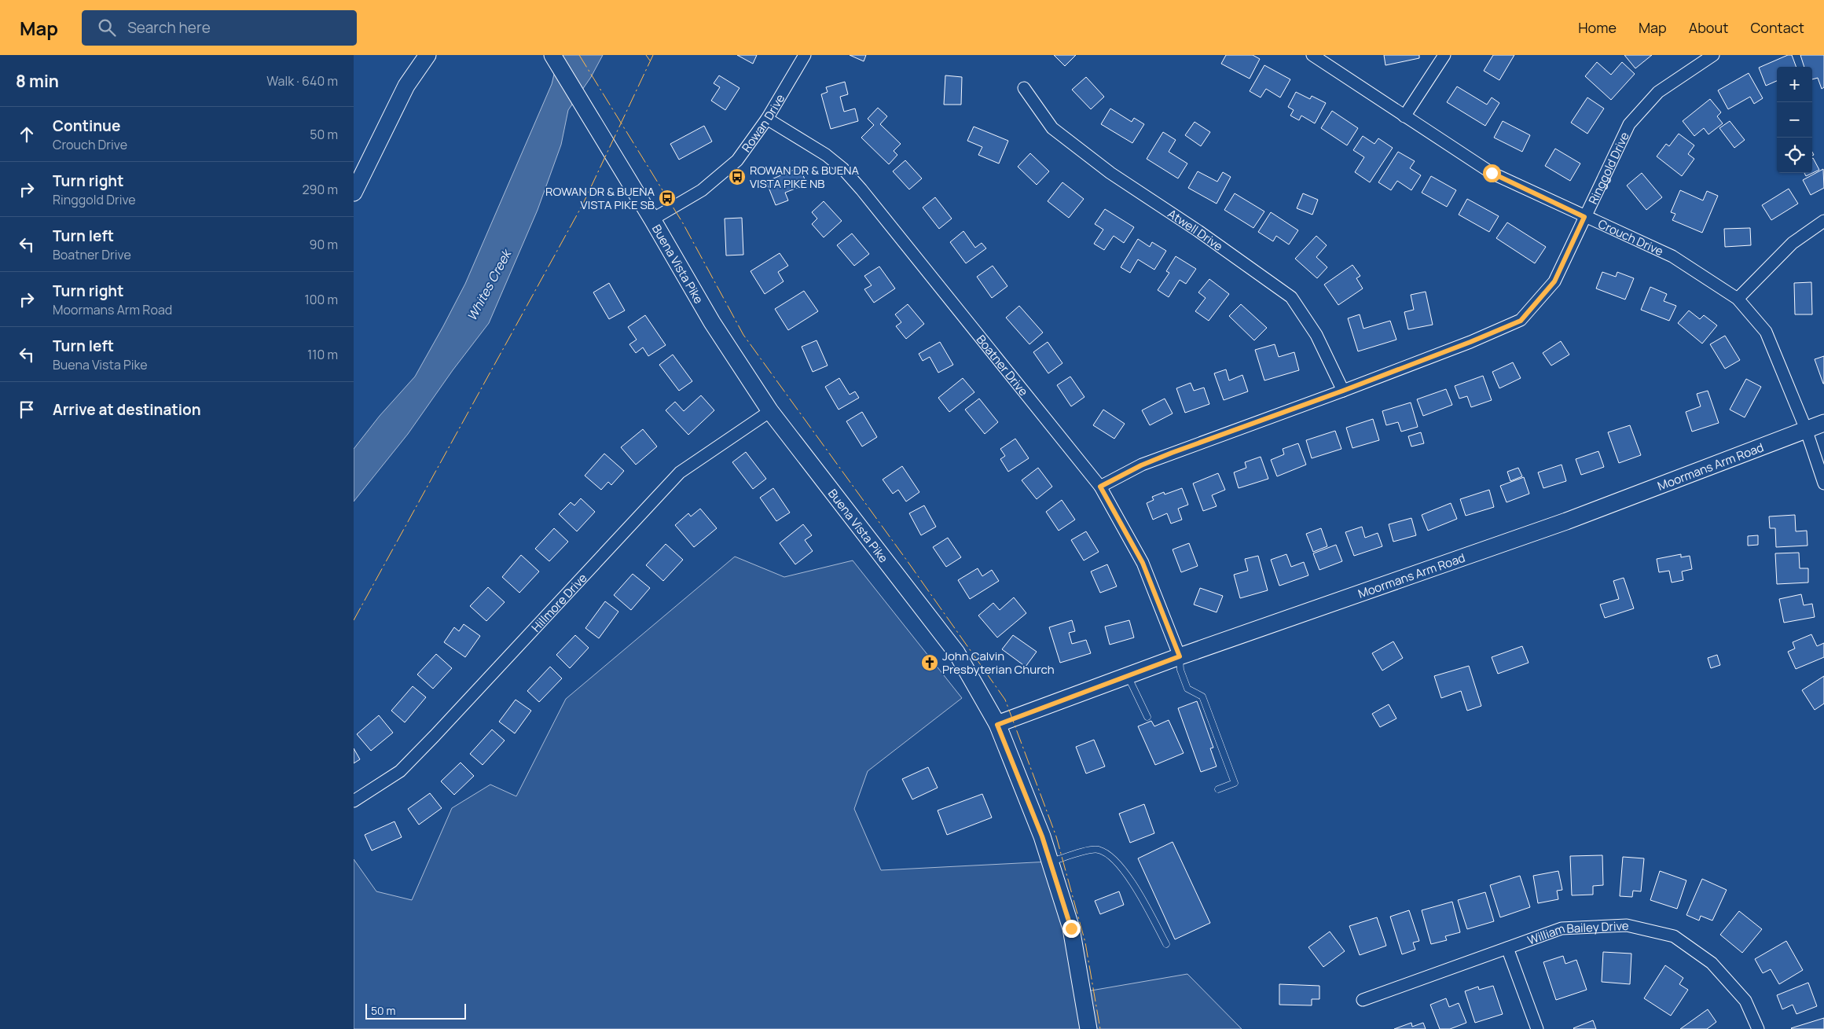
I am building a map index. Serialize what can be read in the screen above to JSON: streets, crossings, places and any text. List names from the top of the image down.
{
  "streets": {
    "main road": ["Buena Vista Pike", "Moormans Arm Road"],
    "street": [
      "Rowan Drive",
      "Ringgold Drive",
      "Atwell Drive",
      "Crouch Drive",
      "Boatner Drive",
      "Hillmore Drive",
      "William Bailey Drive"
    ]
  },
  "crossings": [
    ["Rowan Drive", "Buena Vista Pike"],
    ["Rowan Drive", "Boatner Drive"],
    ["Ringgold Drive", "Atwell Drive"],
    ["Ringgold Drive", "Crouch Drive"],
    ["Ringgold Drive", "Boatner Drive"],
    ["Crouch Drive", "Moormans Arm Road"],
    ["Buena Vista Pike", "Moormans Arm Road"],
    ["Buena Vista Pike", "Hillmore Drive"],
    ["Boatner Drive", "Moormans Arm Road"]
  ],
  "water": ["Whites Creek"],
  "places": {
    "bus stop": ["ROWAN DR & BUENA VISTA PIKE NB", "ROWAN DR & BUENA VISTA PIKE SB"],
    "church": ["John Calvin Presbyterian Church"]
  },
  "scale_bar": "50 m",
  "page": {
    "header": "Map",
    "search": "Search here",
    "nav": [
      "Home",
      "Map",
      "About",
      "Contact"
    ],
    "heading": ["8 min", "Walk · 640 m"],
    "map_buttons": ["+", "−"],
    "list": [
      ["Continue", "Crouch Drive", "50 m"],
      ["Turn right", "Ringgold Drive", "290 m"],
      ["Turn left", "Boatner Drive", "90 m"],
      ["Turn right", "Moormans Arm Road", "100 m"],
      ["Turn left", "Buena Vista Pike", "110 m"],
      "Arrive at destination"
    ],
    "scale": "50 m"
  }
}
